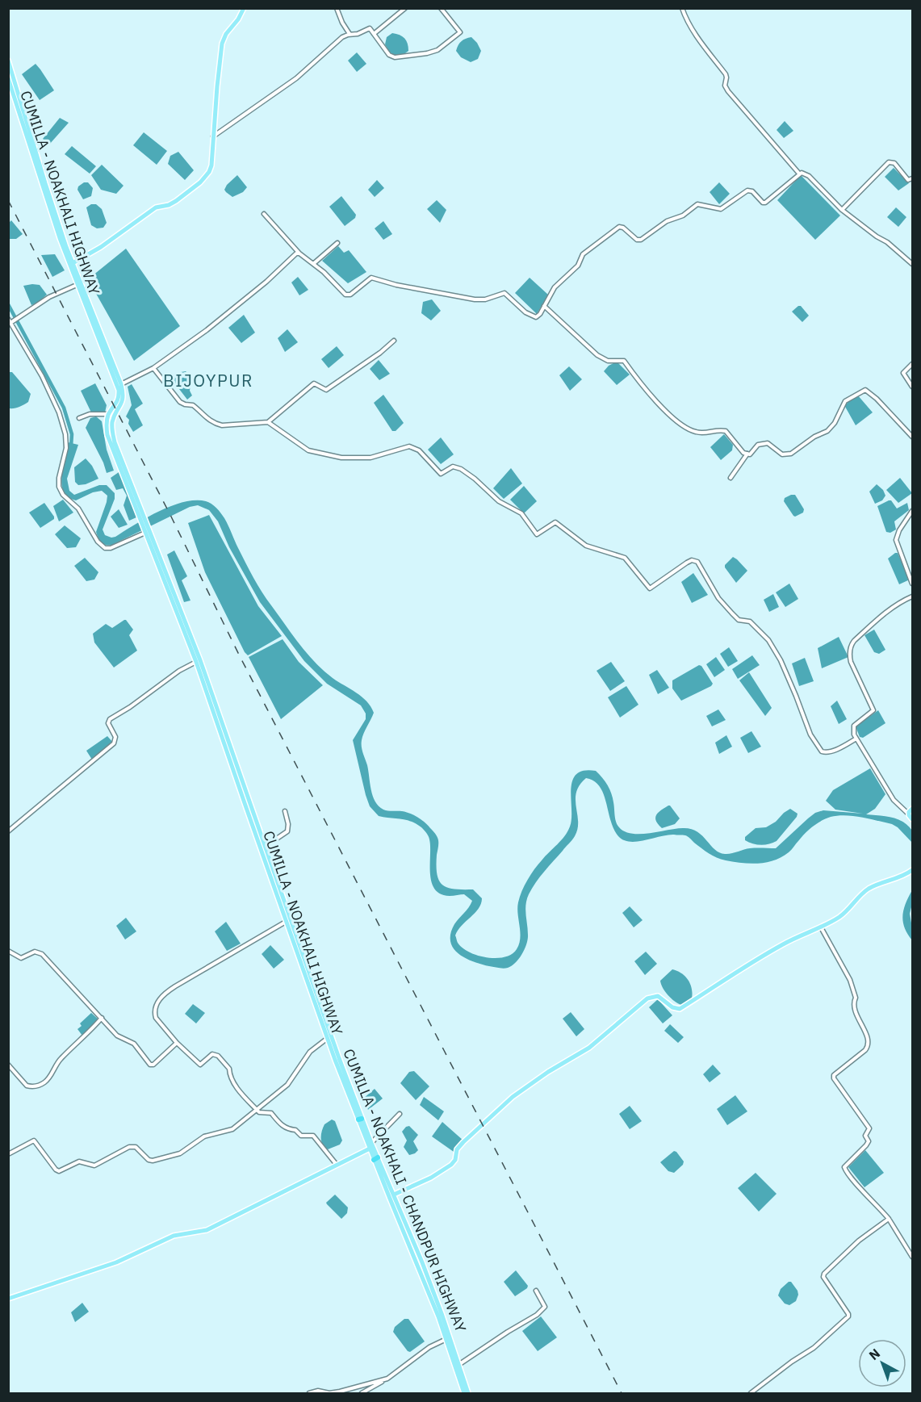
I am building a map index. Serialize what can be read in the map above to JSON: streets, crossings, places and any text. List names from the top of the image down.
{
  "streets": {
    "main road": ["CUMILLA - NOAKHALI HIGHWAY", "CUMILLA - NOAKHALI - CHANDPUR HIGHWAY"]
  },
  "crossings": [
    ["CUMILLA - NOAKHALI HIGHWAY", "CUMILLA - NOAKHALI - CHANDPUR HIGHWAY"]
  ],
  "districts": ["BIJOYPUR"],
  "north": "top left"
}
